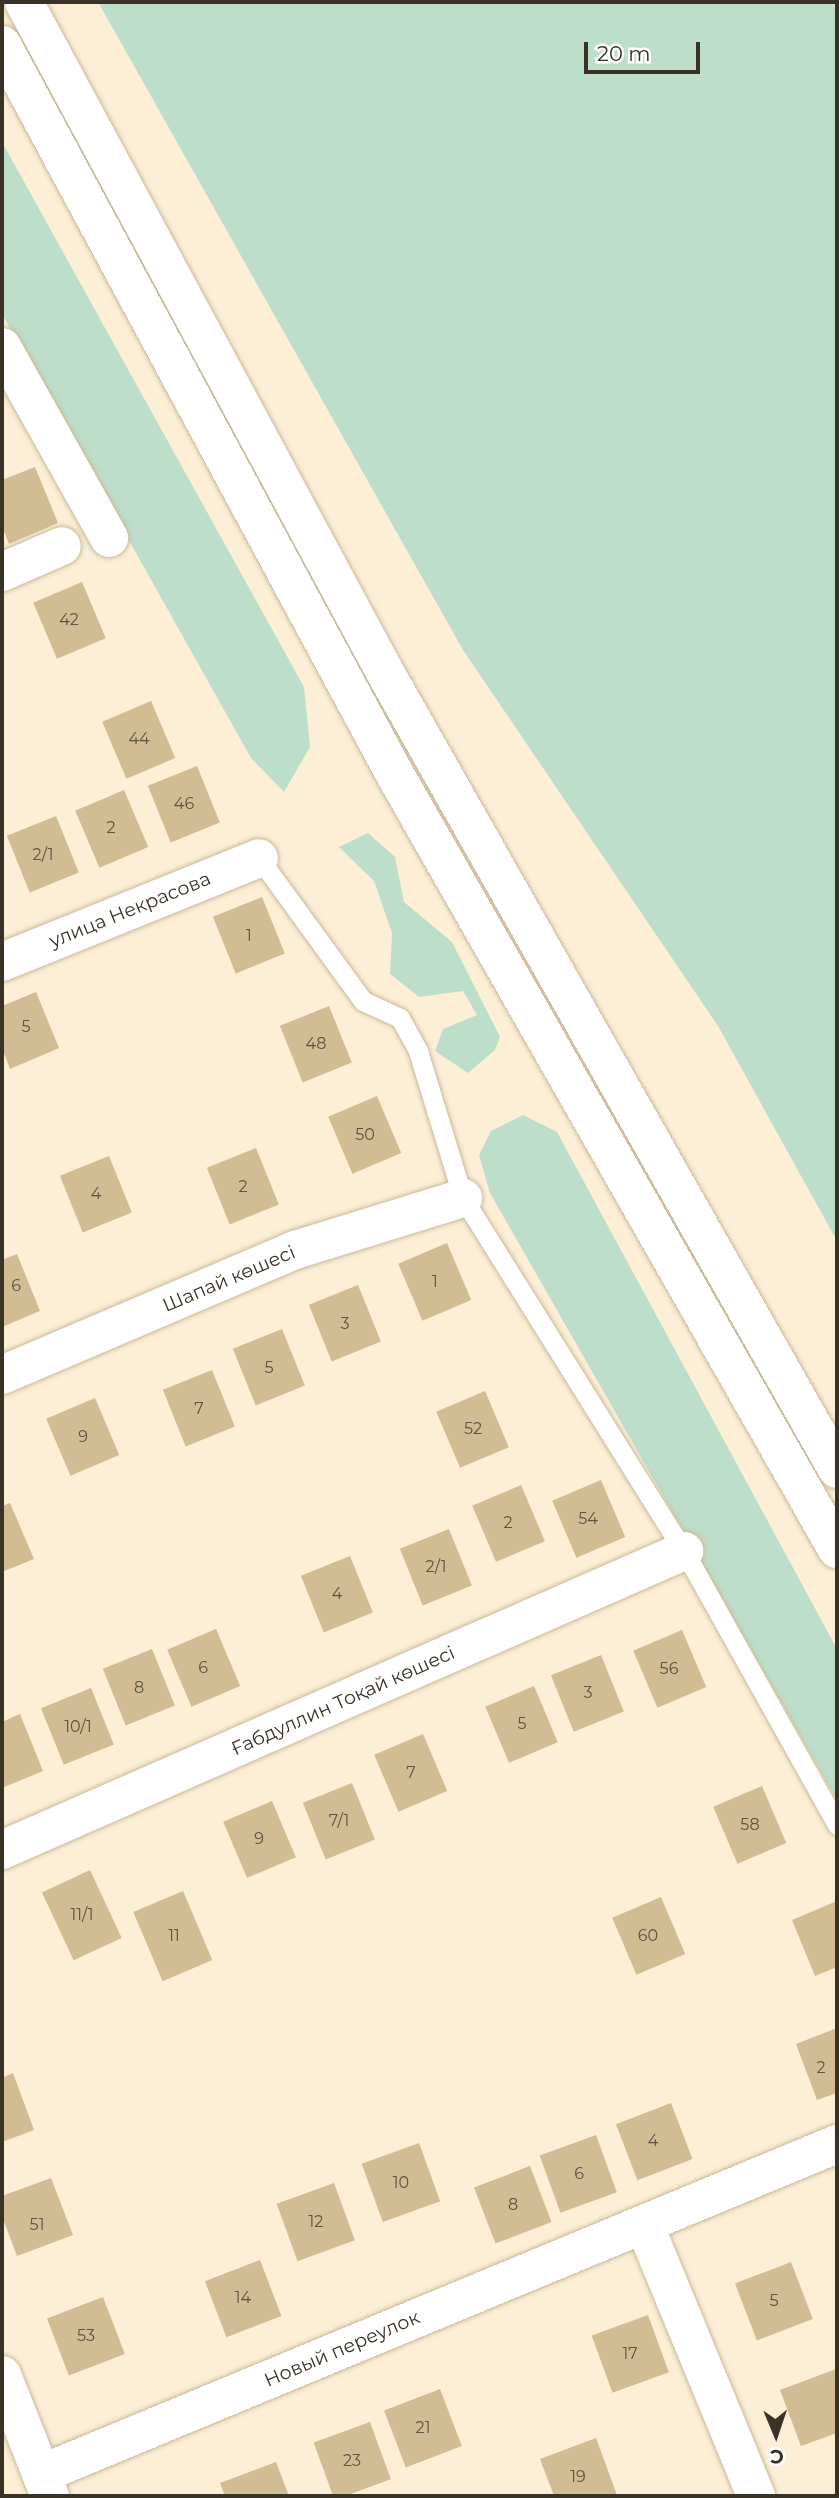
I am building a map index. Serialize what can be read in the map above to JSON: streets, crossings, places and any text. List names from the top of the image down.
{
  "streets": {
    "main road": [
      "улица Некрасова",
      "Шапай көшесі",
      "Ғабдуллин Тоқай көшесі",
      "Новый переулок"
    ]
  },
  "house_numbers": [
    "42",
    "44",
    "46",
    "2",
    "2/1",
    "1",
    "5",
    "48",
    "50",
    "2",
    "4",
    "1",
    "6",
    "3",
    "5",
    "7",
    "52",
    "9",
    "54",
    "2",
    "2/1",
    "4",
    "6",
    "56",
    "8",
    "3",
    "5",
    "10/1",
    "7",
    "7/1",
    "58",
    "9",
    "11/1",
    "11",
    "60",
    "2",
    "4",
    "6",
    "10",
    "8",
    "12",
    "51",
    "14",
    "5",
    "53",
    "17",
    "21",
    "23",
    "19"
  ],
  "scale_bar": "20 m",
  "north": "bottom"
}
